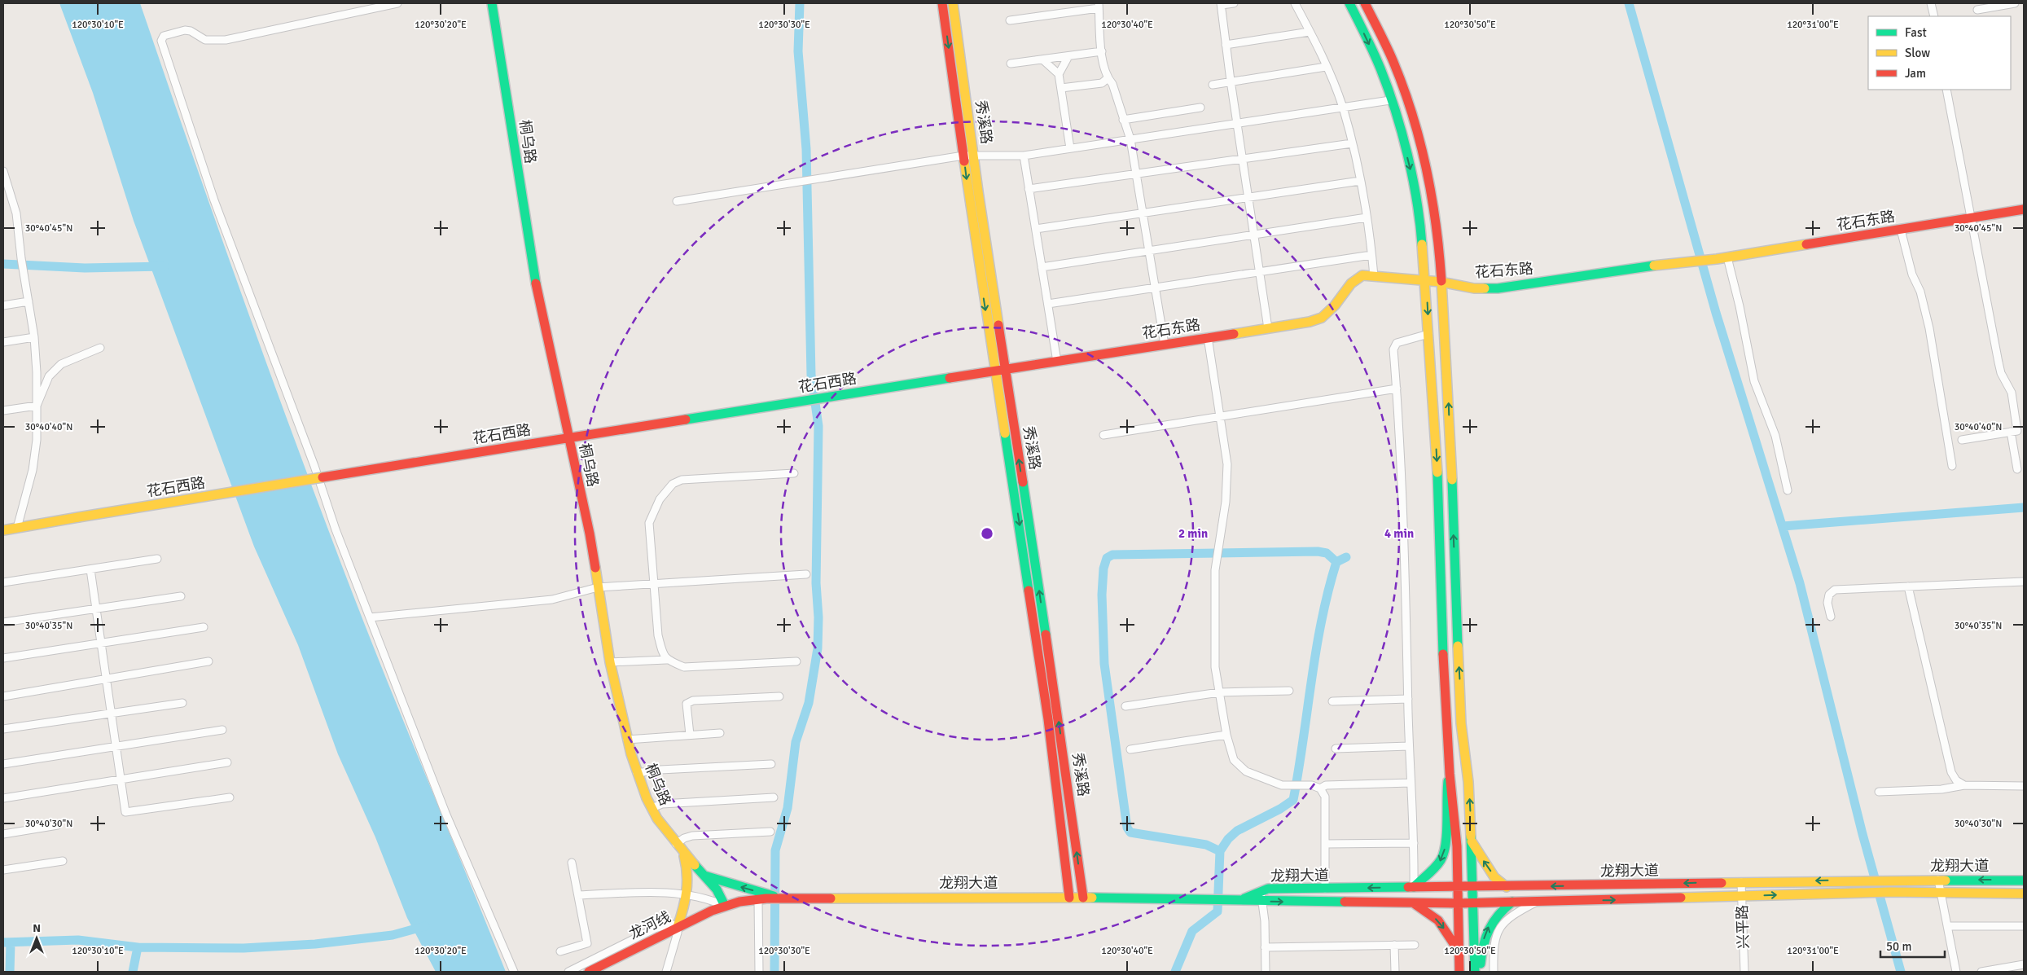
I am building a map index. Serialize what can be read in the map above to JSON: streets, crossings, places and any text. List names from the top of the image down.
{
  "streets": {
    "main road": [
      "秀溪路",
      "桐乌路",
      "花石东路",
      "花石西路",
      "龙翔大道",
      "龙河线"
    ],
    "street": ["兴平路"]
  },
  "crossings": [
    ["秀溪路", "花石东路"],
    ["秀溪路", "花石西路"],
    ["秀溪路", "龙翔大道"],
    ["桐乌路", "花石西路"],
    ["桐乌路", "龙翔大道"],
    ["桐乌路", "龙河线"],
    ["花石东路", "花石西路"],
    ["龙翔大道", "龙河线"],
    ["龙翔大道", "兴平路"]
  ],
  "legend": ["Fast", "Slow", "Jam"],
  "scale_bar": "50 m",
  "north": "top",
  "coordinates": [
    "120°30'10\"E",
    "120°30'20\"E",
    "120°30'30\"E",
    "120°30'40\"E",
    "120°30'50\"E",
    "120°31'00\"E",
    "30°40'45\"N",
    "30°40'40\"N",
    "30°40'35\"N",
    "30°40'30\"N"
  ],
  "rings": ["2 min", "4 min"]
}
